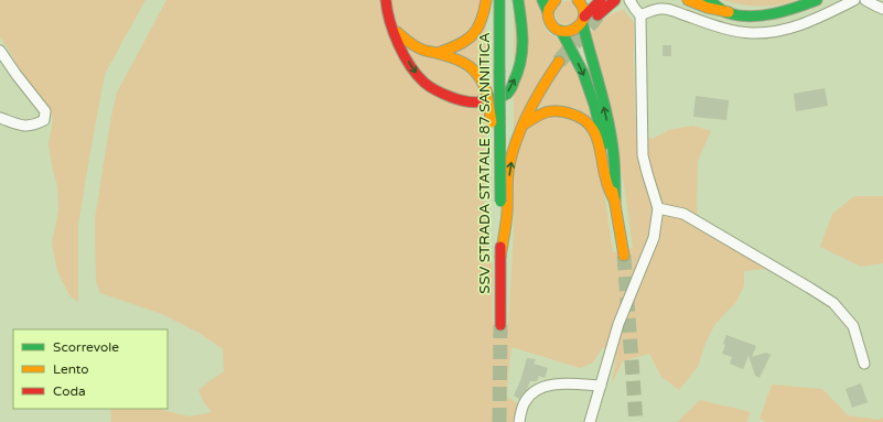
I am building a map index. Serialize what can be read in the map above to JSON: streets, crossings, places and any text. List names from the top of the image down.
{
  "streets": {
    "main road": ["SSV STRADA STATALE 87 SANNITICA"]
  },
  "legend": ["Scorrevole", "Lento", "Coda"]
}
